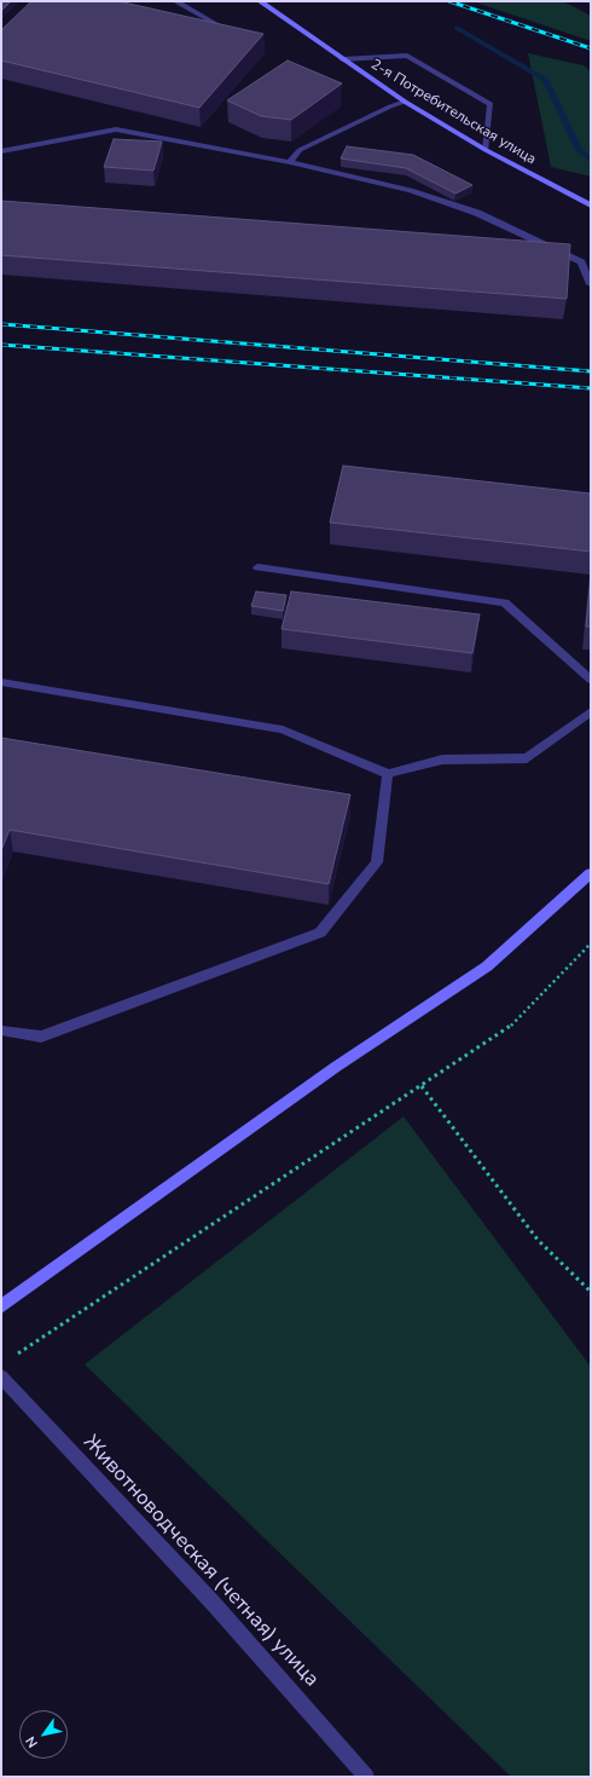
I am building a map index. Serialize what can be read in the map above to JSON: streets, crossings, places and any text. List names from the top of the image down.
{
  "streets": {
    "street": ["2-я Потребительская улица", "Животноводческая (четная) улица"]
  },
  "north": "bottom left"
}
